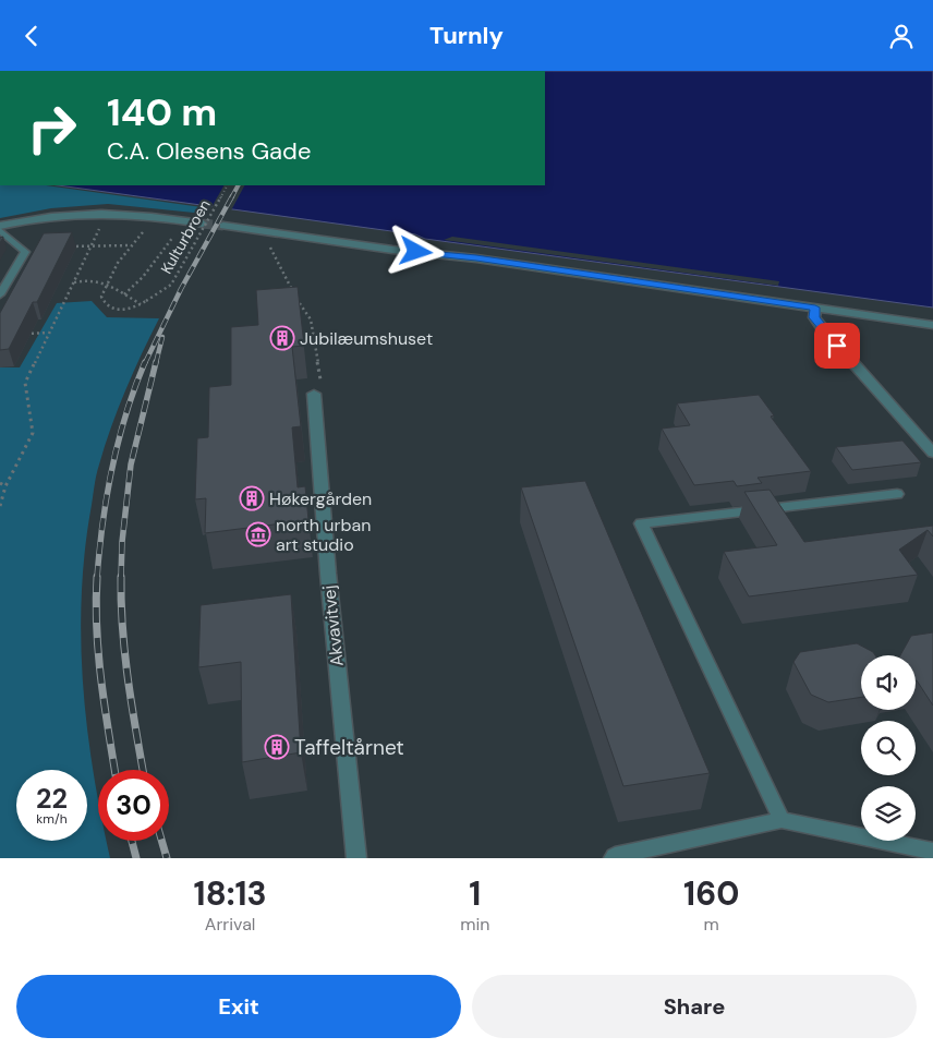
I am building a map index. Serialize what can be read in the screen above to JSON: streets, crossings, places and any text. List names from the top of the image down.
{
  "streets": {
    "street": ["Akvavitvej"],
    "path": ["Kulturbroen"]
  },
  "places": {
    "building": ["Jubilæumshuset", "Høkergården", "Taffeltårnet"],
    "museum": ["north urban art studio"]
  },
  "page": {
    "header": "Turnly",
    "turn": ["140 m", "C.A. Olesens Gade"],
    "speed": "22 km/h",
    "limit": "30",
    "eta": [
      "18:13",
      "Arrival",
      "1",
      "min",
      "160",
      "m"
    ],
    "buttons": ["Exit", "Share"]
  }
}
